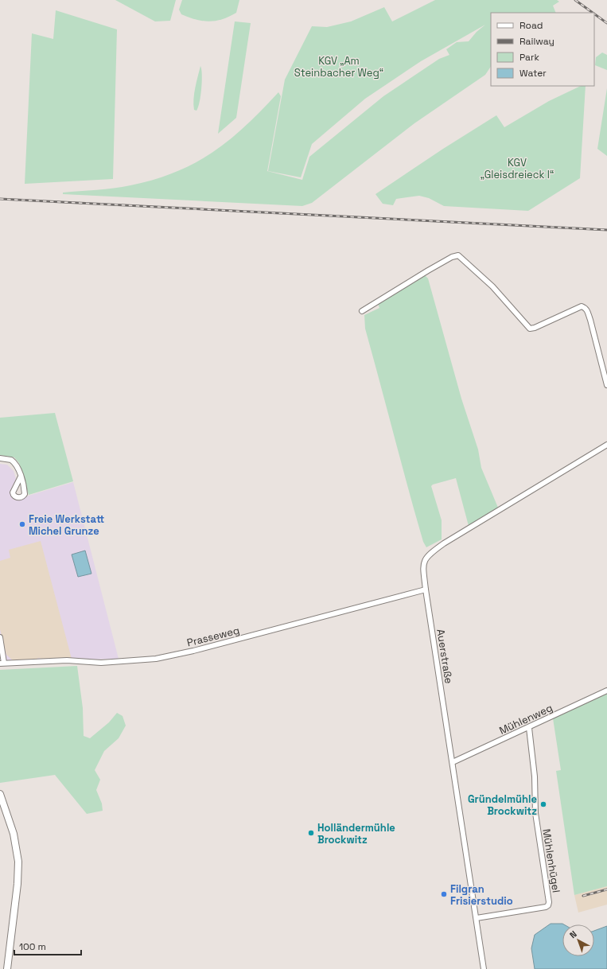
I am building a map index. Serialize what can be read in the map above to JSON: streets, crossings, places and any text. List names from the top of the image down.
{
  "streets": {
    "street": [
      "Prasseweg",
      "Auerstraße",
      "Mühlenweg",
      "Mühlenhügel"
    ]
  },
  "crossings": [
    ["Prasseweg", "Auerstraße"],
    ["Auerstraße", "Mühlenweg"],
    ["Auerstraße", "Mühlenhügel"],
    ["Mühlenweg", "Mühlenhügel"]
  ],
  "parks": ["KGV „Am Steinbacher Weg“", "KGV „Gleisdreieck I“"],
  "places": [
    "Freie Werkstatt Michel Grunze",
    "Gründelmühle Brockwitz",
    "Holländermühle Brockwitz",
    "Filgran Frisierstudio"
  ],
  "legend": [
    "Road",
    "Railway",
    "Park",
    "Water"
  ],
  "scale_bar": "100 m",
  "north": "top left"
}
